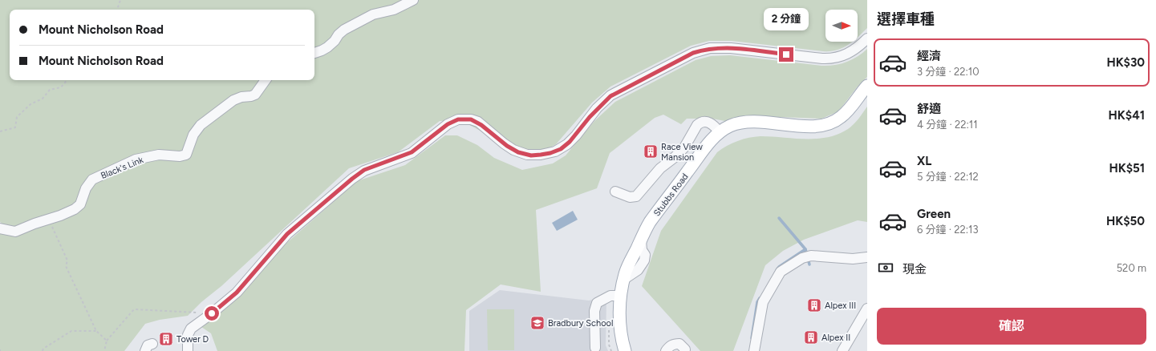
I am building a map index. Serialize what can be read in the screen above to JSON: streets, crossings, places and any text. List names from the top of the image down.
{
  "streets": {
    "main road": ["Stubbs Road"],
    "street": ["Black's Link"]
  },
  "places": {
    "building": [
      "Race View Mansion",
      "Alpex III",
      "Alpex II",
      "Tower D"
    ],
    "school or university": ["Bradbury School"]
  },
  "north": "right",
  "page": {
    "heading": "選擇車種",
    "bubble": "2 分鐘",
    "banner": ["Mount Nicholson Road", "Mount Nicholson Road"],
    "list": [
      {
        "name": "經濟",
        "note": "3 分鐘 · 22:10",
        "value": "HK$30"
      },
      {
        "name": "舒適",
        "note": "4 分鐘 · 22:11",
        "value": "HK$41"
      },
      {
        "name": "XL",
        "note": "5 分鐘 · 22:12",
        "value": "HK$51"
      },
      {
        "name": "Green",
        "note": "6 分鐘 · 22:13",
        "value": "HK$50"
      }
    ],
    "pay": ["現金", "520 m"],
    "buttons": "確認"
  }
}
